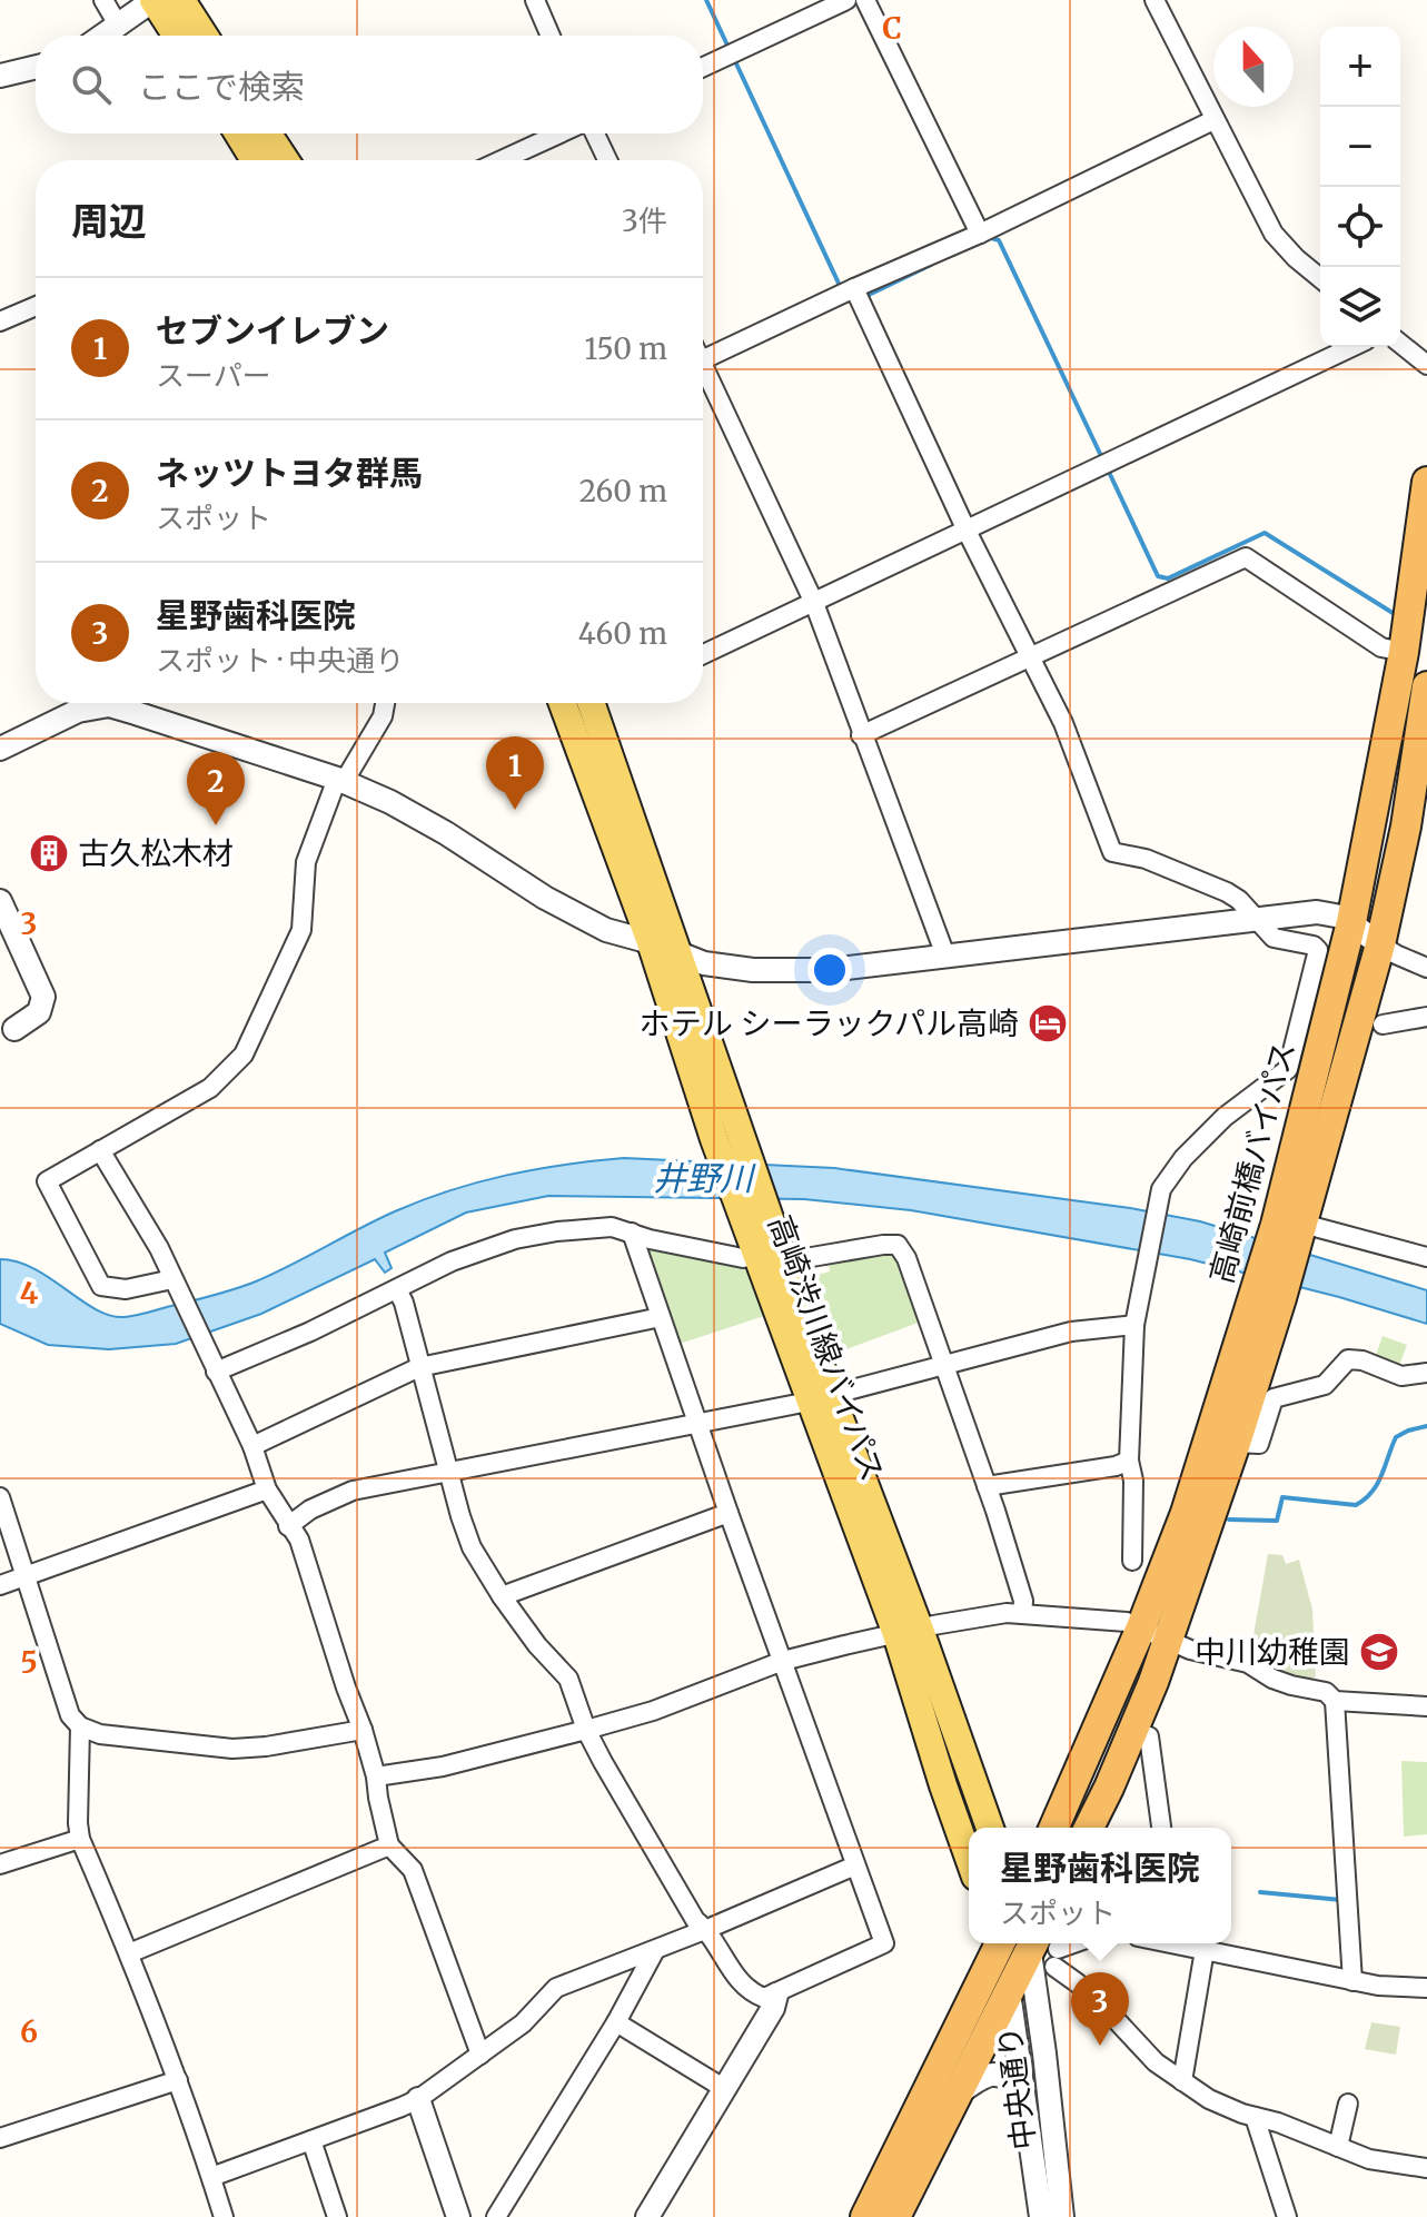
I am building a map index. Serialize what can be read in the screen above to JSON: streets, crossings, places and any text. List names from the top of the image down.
{
  "streets": {
    "highway": ["高崎前橋バイパス"],
    "main road": ["高崎渋川線バイパス"],
    "street": ["中央通り"]
  },
  "water": ["井野川"],
  "places": {
    "building": ["古久松木材"],
    "hotel": ["ホテル シーラックパル高崎"],
    "school or university": ["中川幼稚園"]
  },
  "north": "top",
  "page": {
    "map_buttons": ["+", "−"],
    "search": "ここで検索",
    "heading": ["周辺", "3件"],
    "list": [
      {
        "mark": "1",
        "name": "セブンイレブン",
        "note": "スーパー",
        "value": "150 m"
      },
      {
        "mark": "2",
        "name": "ネッツトヨタ群馬",
        "note": "スポット",
        "value": "260 m"
      },
      {
        "mark": "3",
        "name": "星野歯科医院",
        "note": "スポット · 中央通り",
        "value": "460 m"
      }
    ],
    "pins": ["1", "2", "3"],
    "popup": ["星野歯科医院", "スポット"]
  },
  "grid": {
    "columns": ["C"],
    "rows": [
      "3",
      "4",
      "5",
      "6"
    ]
  }
}
